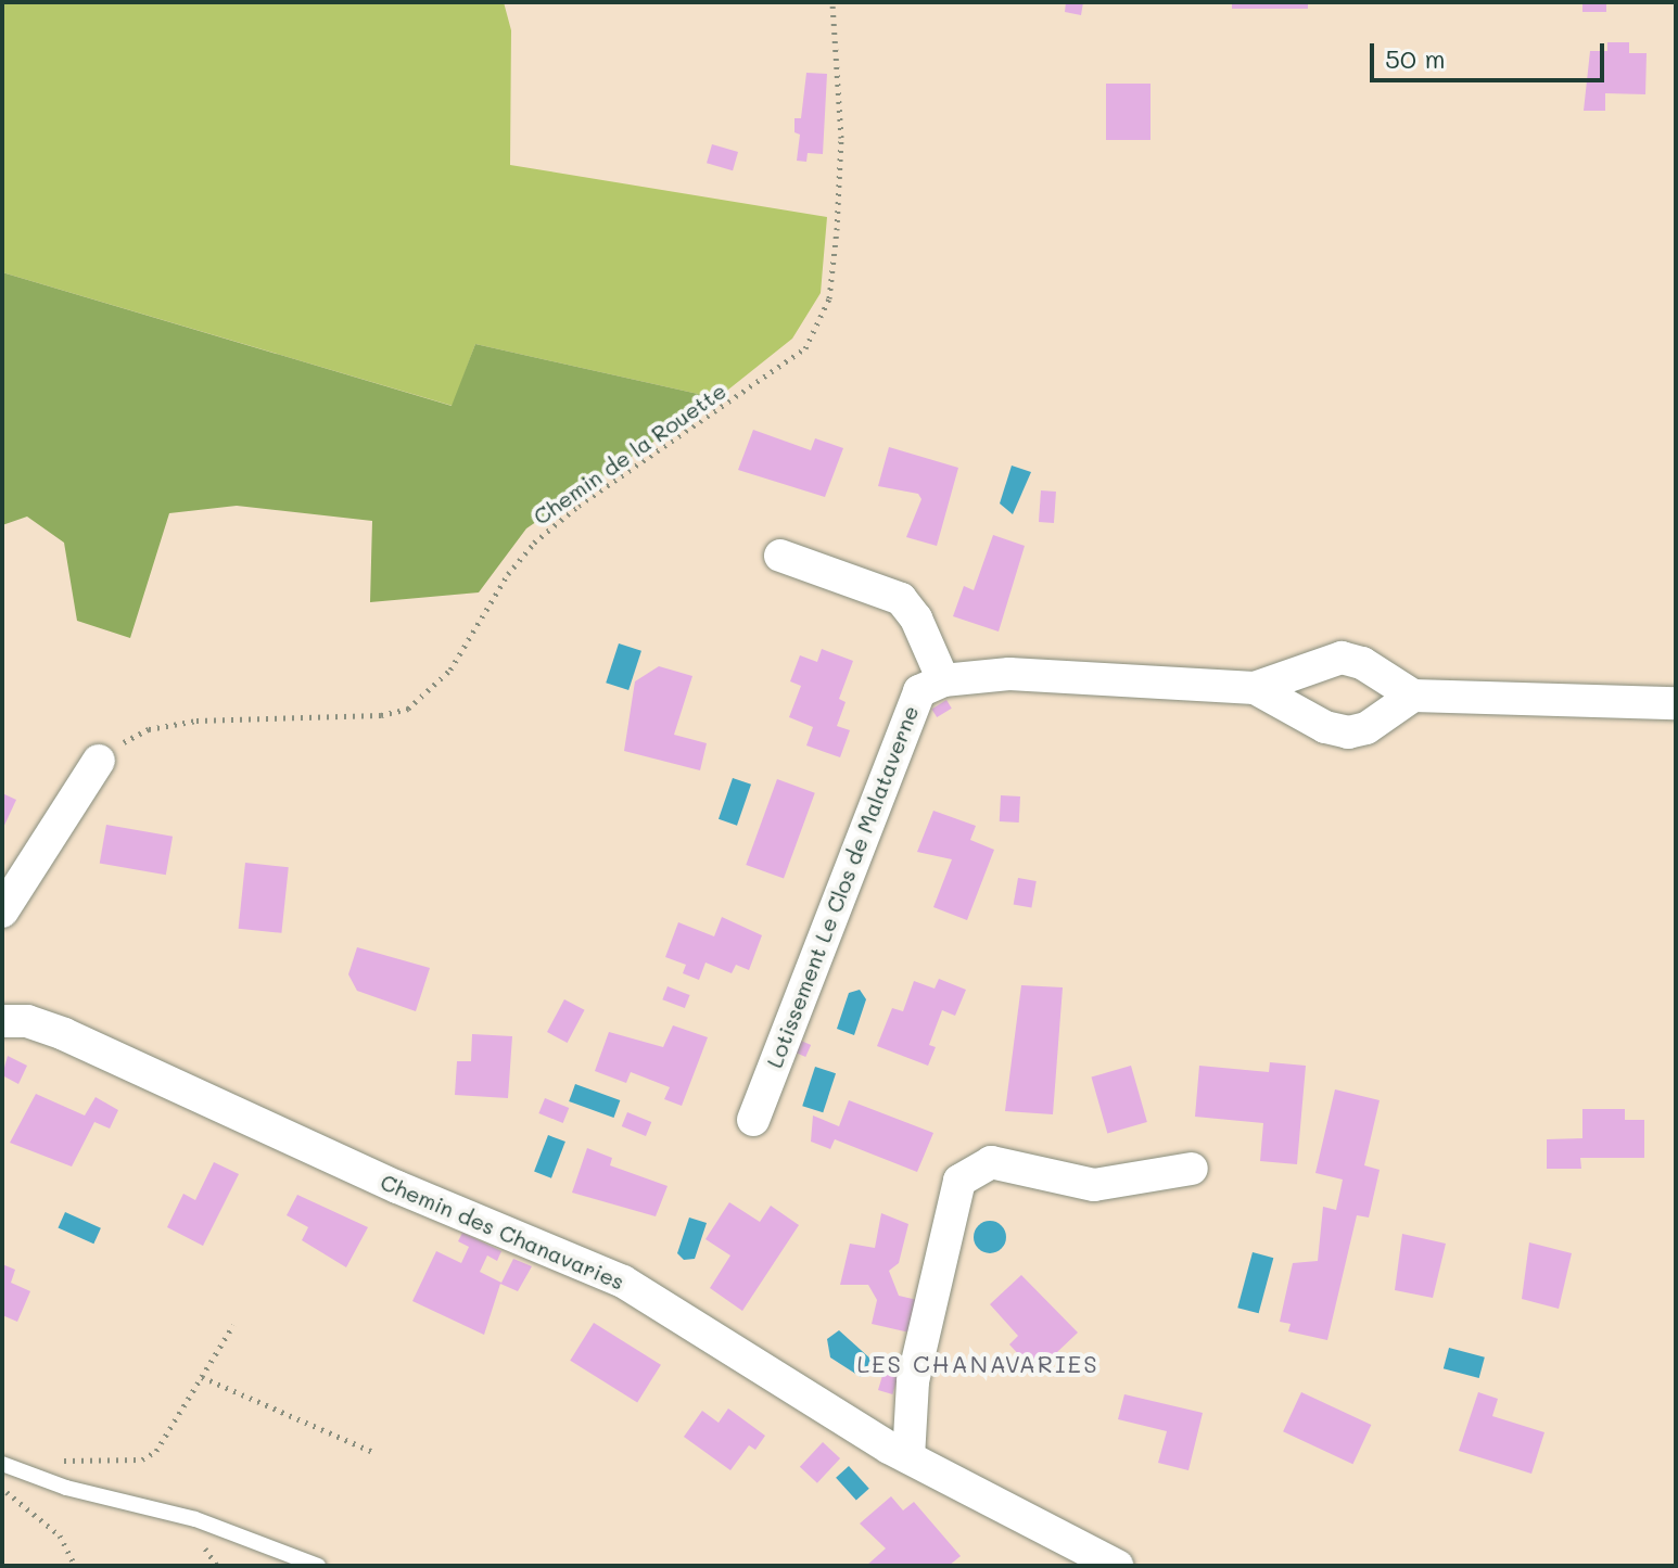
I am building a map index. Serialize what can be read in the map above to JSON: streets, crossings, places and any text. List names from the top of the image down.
{
  "streets": {
    "street": ["Lotissement Le Clos de Malataverne", "Chemin des Chanavaries"],
    "path": ["Chemin de la Rouette"]
  },
  "districts": ["LES CHANAVARIES"],
  "scale_bar": "50 m"
}
